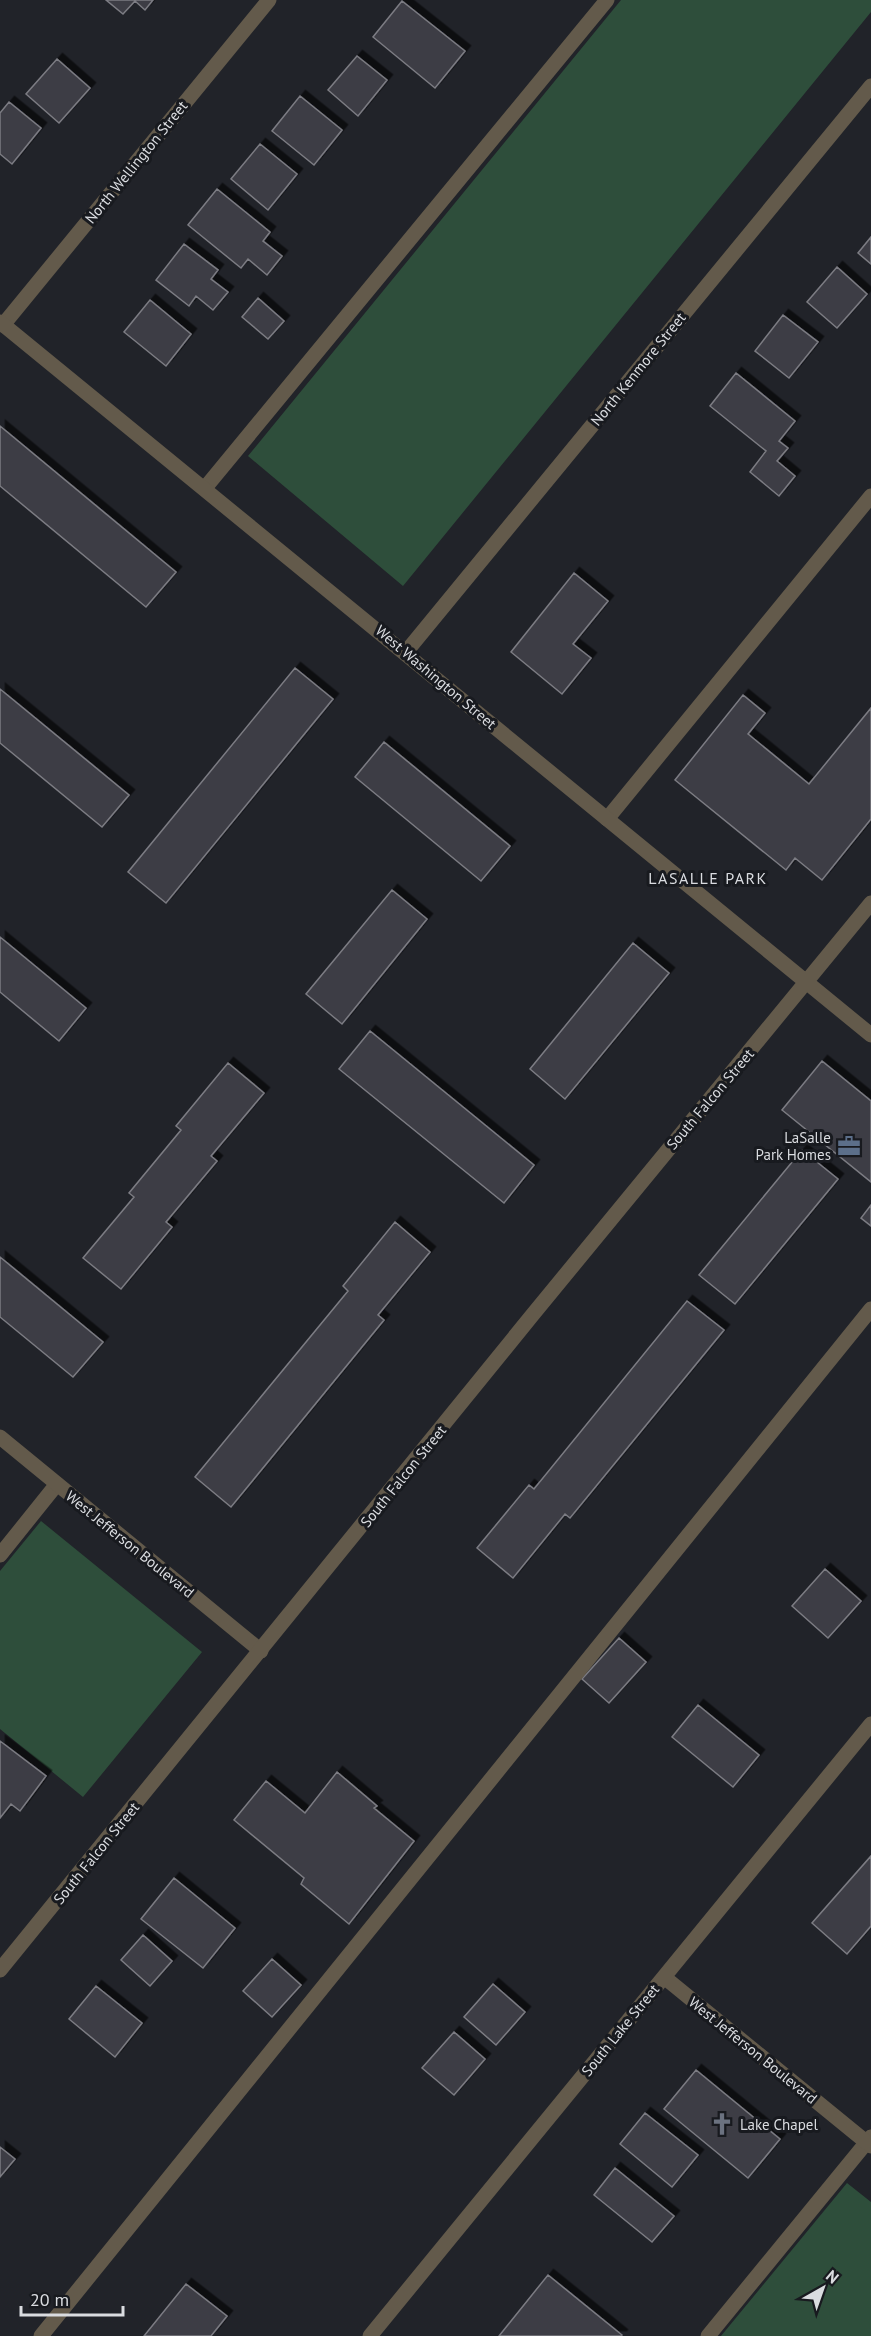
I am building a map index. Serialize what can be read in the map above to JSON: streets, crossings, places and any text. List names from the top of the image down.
{
  "streets": {
    "street": [
      "North Wellington Street",
      "North Kenmore Street",
      "West Washington Street",
      "South Falcon Street",
      "West Jefferson Boulevard",
      "South Lake Street"
    ]
  },
  "crossings": [
    ["North Wellington Street", "West Washington Street"],
    ["North Kenmore Street", "West Washington Street"],
    ["West Washington Street", "South Falcon Street"],
    ["South Falcon Street", "West Jefferson Boulevard"],
    ["West Jefferson Boulevard", "South Lake Street"]
  ],
  "districts": ["LASALLE PARK"],
  "places": {
    "office": ["LaSalle Park Homes"],
    "church": ["Lake Chapel"]
  },
  "scale_bar": "20 m",
  "north": "top right"
}
